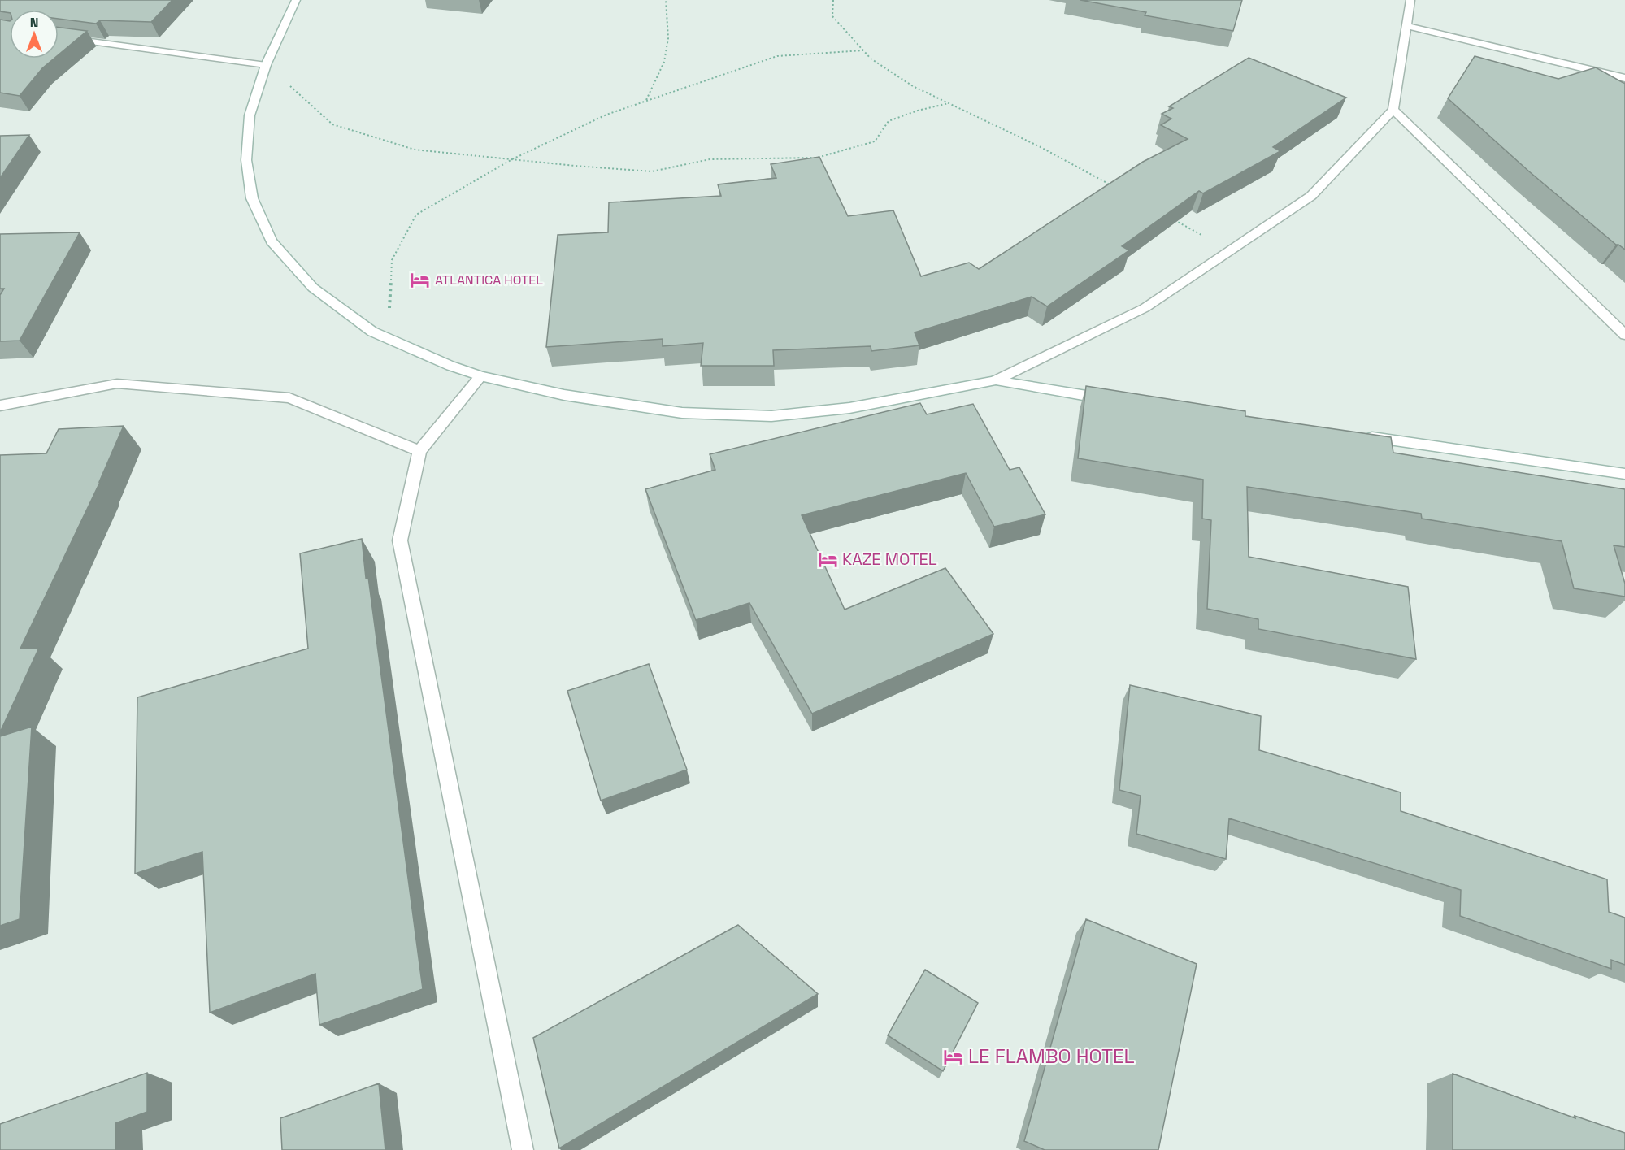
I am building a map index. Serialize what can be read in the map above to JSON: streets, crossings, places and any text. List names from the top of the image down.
{
  "places": {
    "hotel": ["ATLANTICA HOTEL", "KAZE MOTEL", "LE FLAMBO HOTEL"]
  },
  "north": "top"
}
